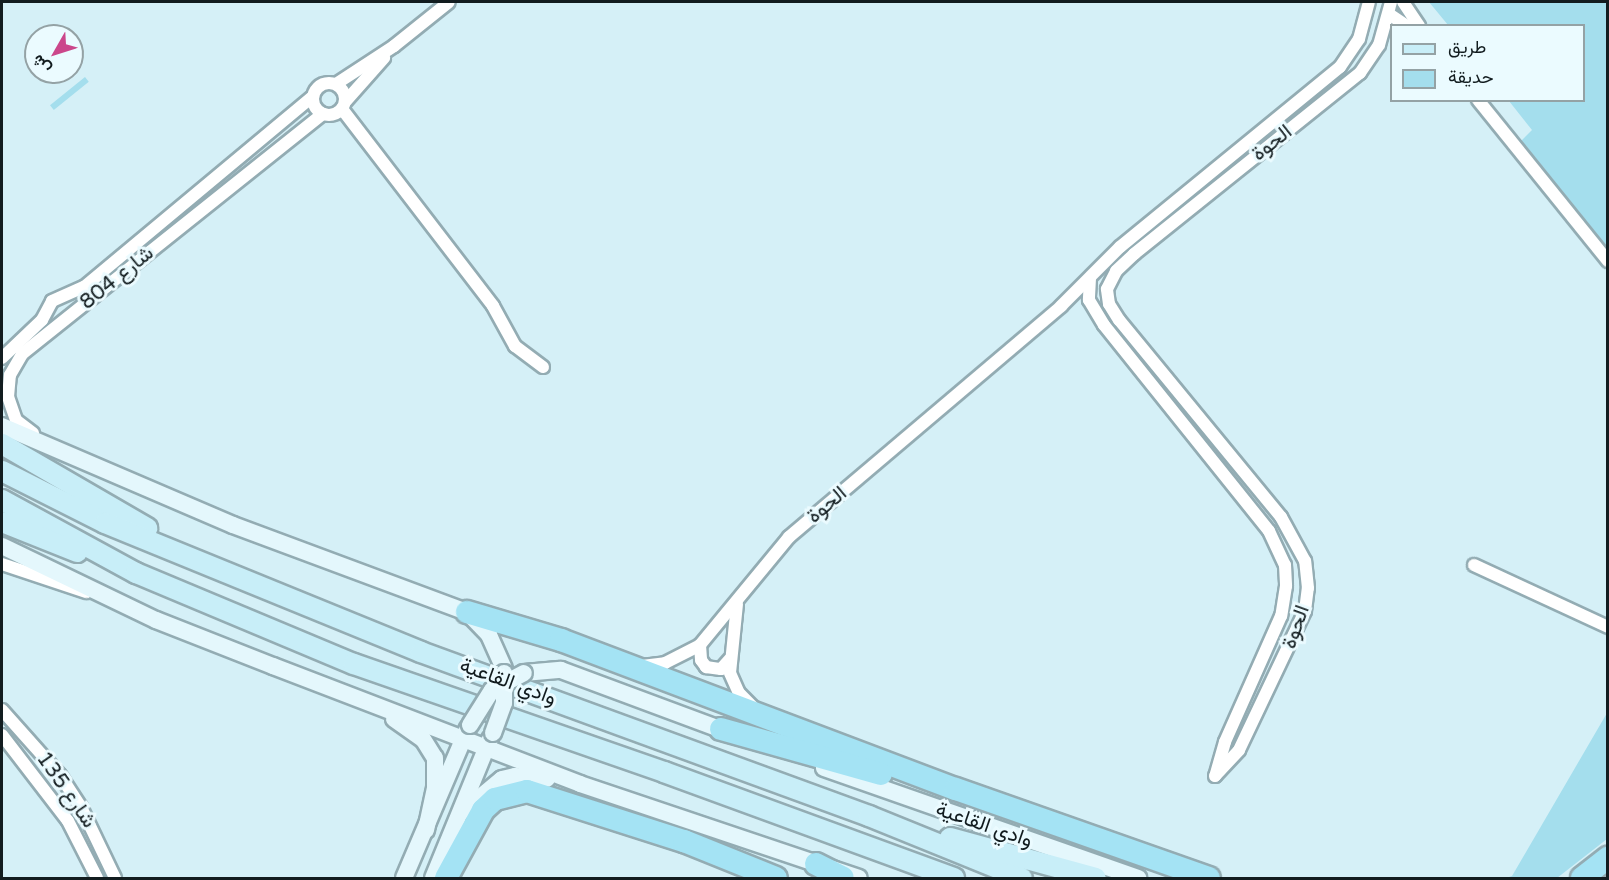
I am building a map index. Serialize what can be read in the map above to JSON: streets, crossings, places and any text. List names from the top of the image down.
{
  "streets": {
    "main road": ["وادي القاعية"],
    "street": ["الحوة", "شارع 804", "شارع 135"]
  },
  "legend": ["طريق", "حديقة"],
  "north": "bottom left"
}
